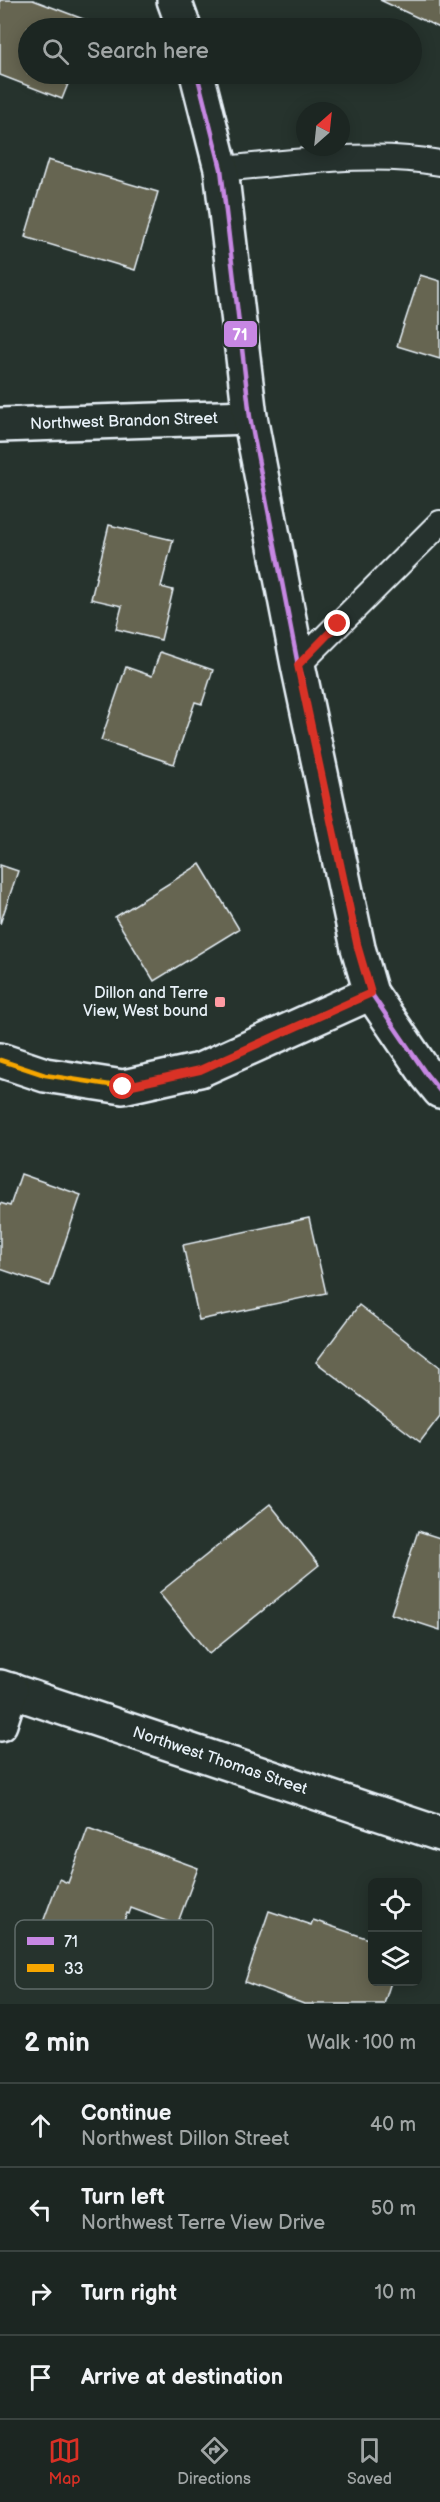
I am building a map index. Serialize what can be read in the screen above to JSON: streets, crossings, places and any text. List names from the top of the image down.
{
  "streets": {
    "street": ["Northwest Brandon Street", "Northwest Thomas Street"]
  },
  "places": {
    "transit": ["Dillon and Terre View, West bound"]
  },
  "lines": ["transit line 71", "transit line 33"],
  "legend": ["71", "33"],
  "north": "top right",
  "page": {
    "search": "Search here",
    "heading": ["2 min", "Walk · 100 m"],
    "list": [
      ["Continue", "Northwest Dillon Street", "40 m"],
      ["Turn left", "Northwest Terre View Drive", "50 m"],
      ["Turn right", "10 m"],
      "Arrive at destination"
    ],
    "nav": ["Map", "Directions", "Saved"]
  }
}
